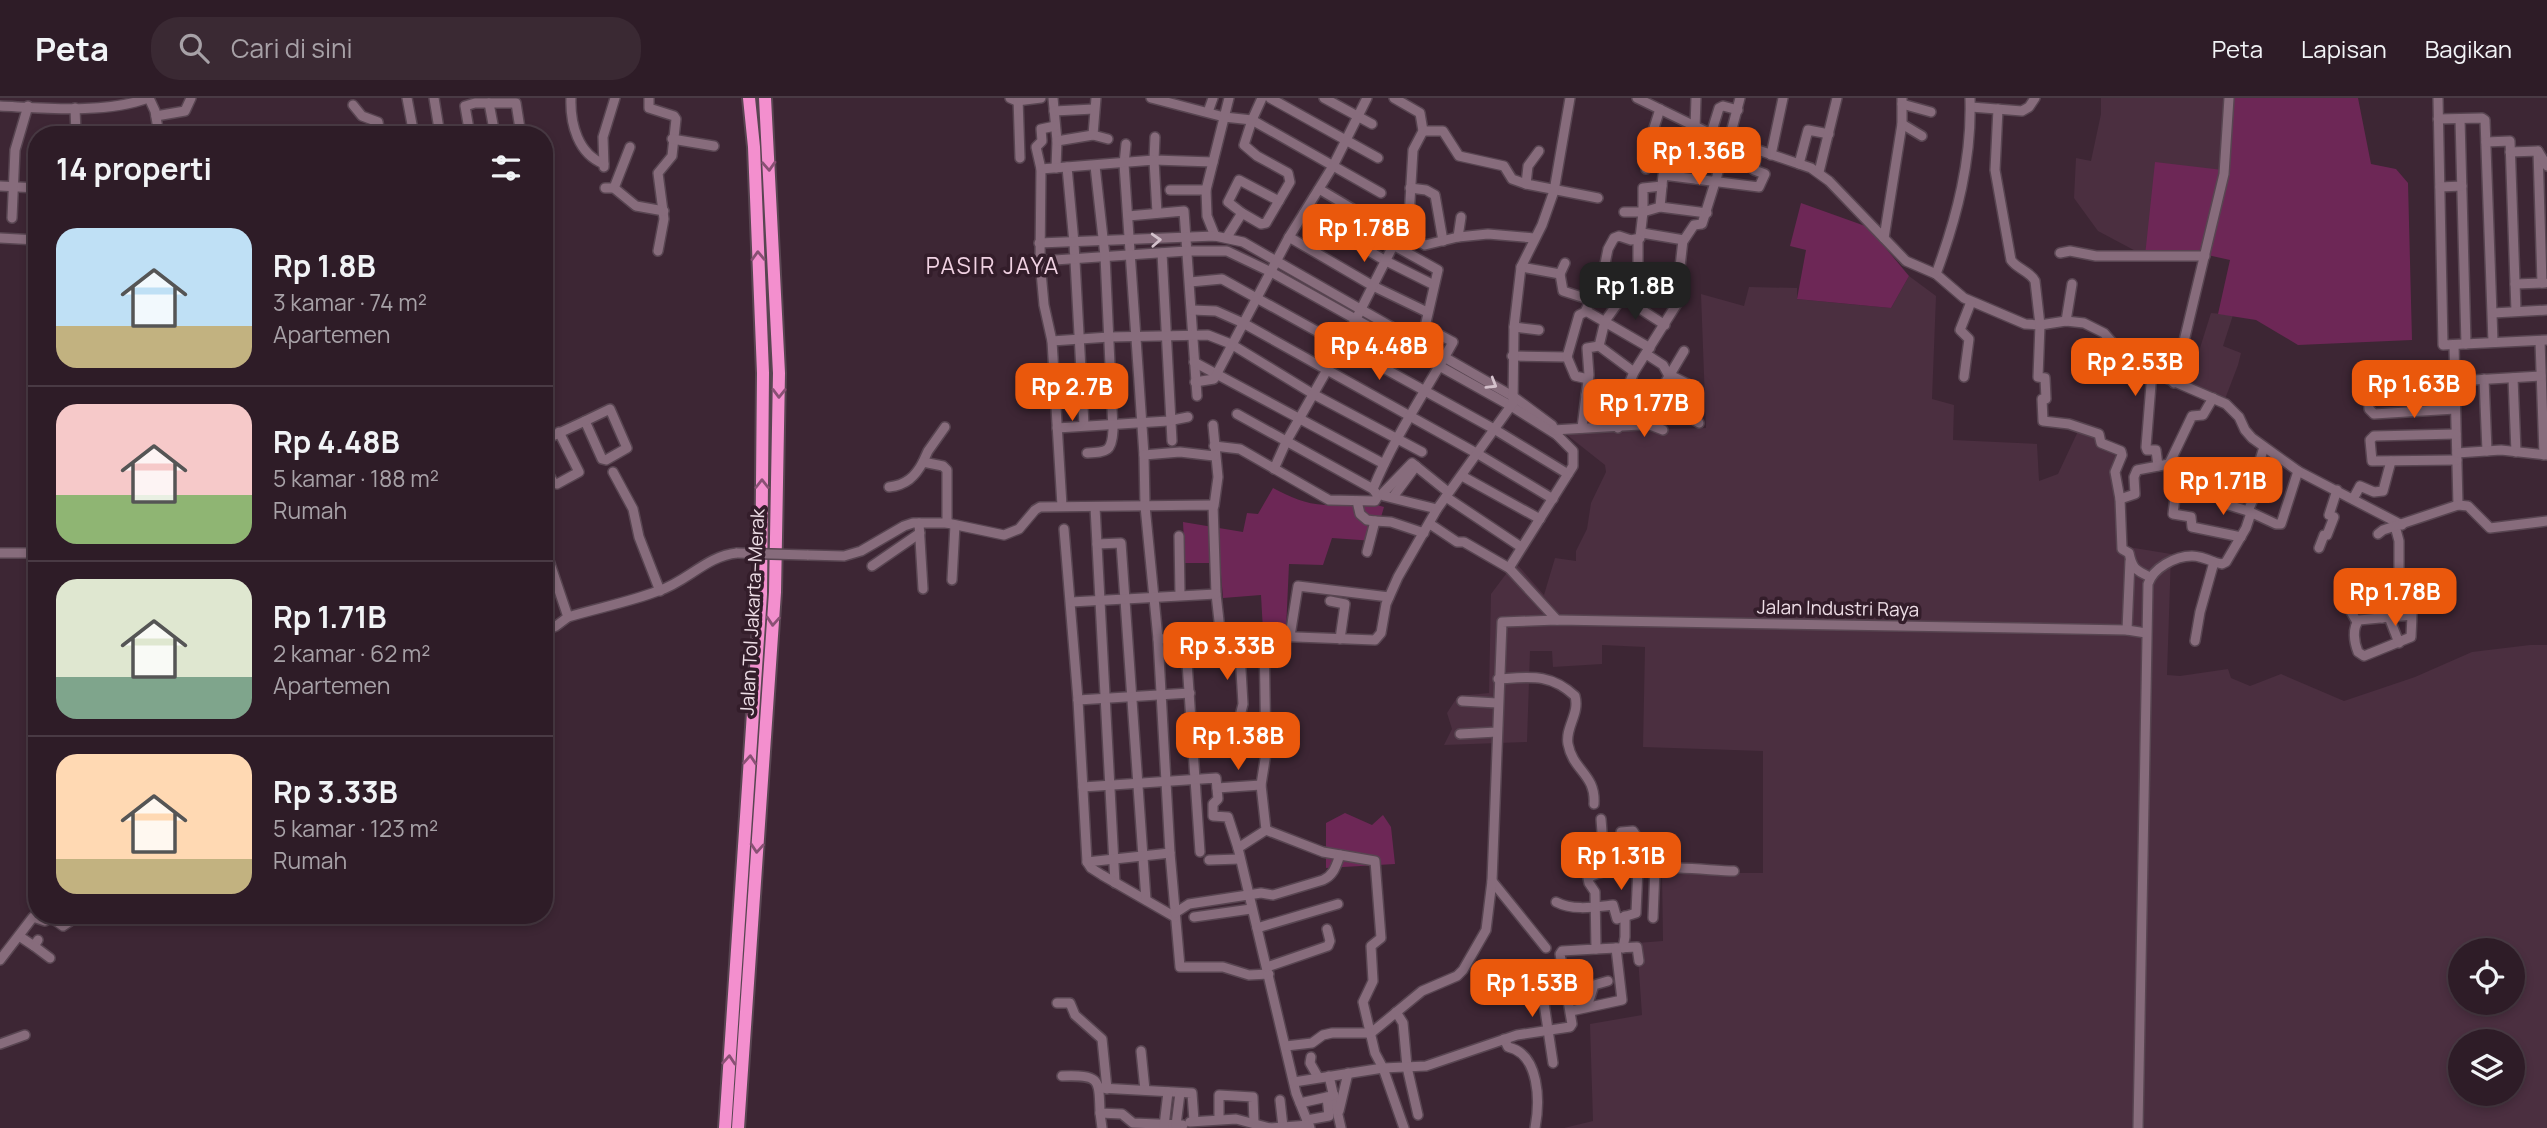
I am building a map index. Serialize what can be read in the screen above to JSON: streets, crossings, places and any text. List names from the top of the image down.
{
  "streets": {
    "highway": ["Jalan Tol Jakarta–Merak"],
    "street": ["Jalan Industri Raya"]
  },
  "districts": ["PASIR JAYA"],
  "page": {
    "header": "Peta",
    "search": "Cari di sini",
    "nav": ["Peta", "Lapisan", "Bagikan"],
    "heading": "14 properti",
    "price": [
      "Rp 1.36B",
      "Rp 1.78B",
      "Rp 1.8B",
      "Rp 4.48B",
      "Rp 2.53B",
      "Rp 1.63B",
      "Rp 2.7B",
      "Rp 1.77B",
      "Rp 1.71B",
      "Rp 1.78B",
      "Rp 3.33B",
      "Rp 1.38B",
      "Rp 1.31B",
      "Rp 1.53B"
    ],
    "list": [
      {
        "name": "Rp 1.8B",
        "note": "3 kamar · 74 m² · Apartemen"
      },
      {
        "name": "Rp 4.48B",
        "note": "5 kamar · 188 m² · Rumah"
      },
      {
        "name": "Rp 1.71B",
        "note": "2 kamar · 62 m² · Apartemen"
      },
      {
        "name": "Rp 3.33B",
        "note": "5 kamar · 123 m² · Rumah"
      }
    ]
  }
}
